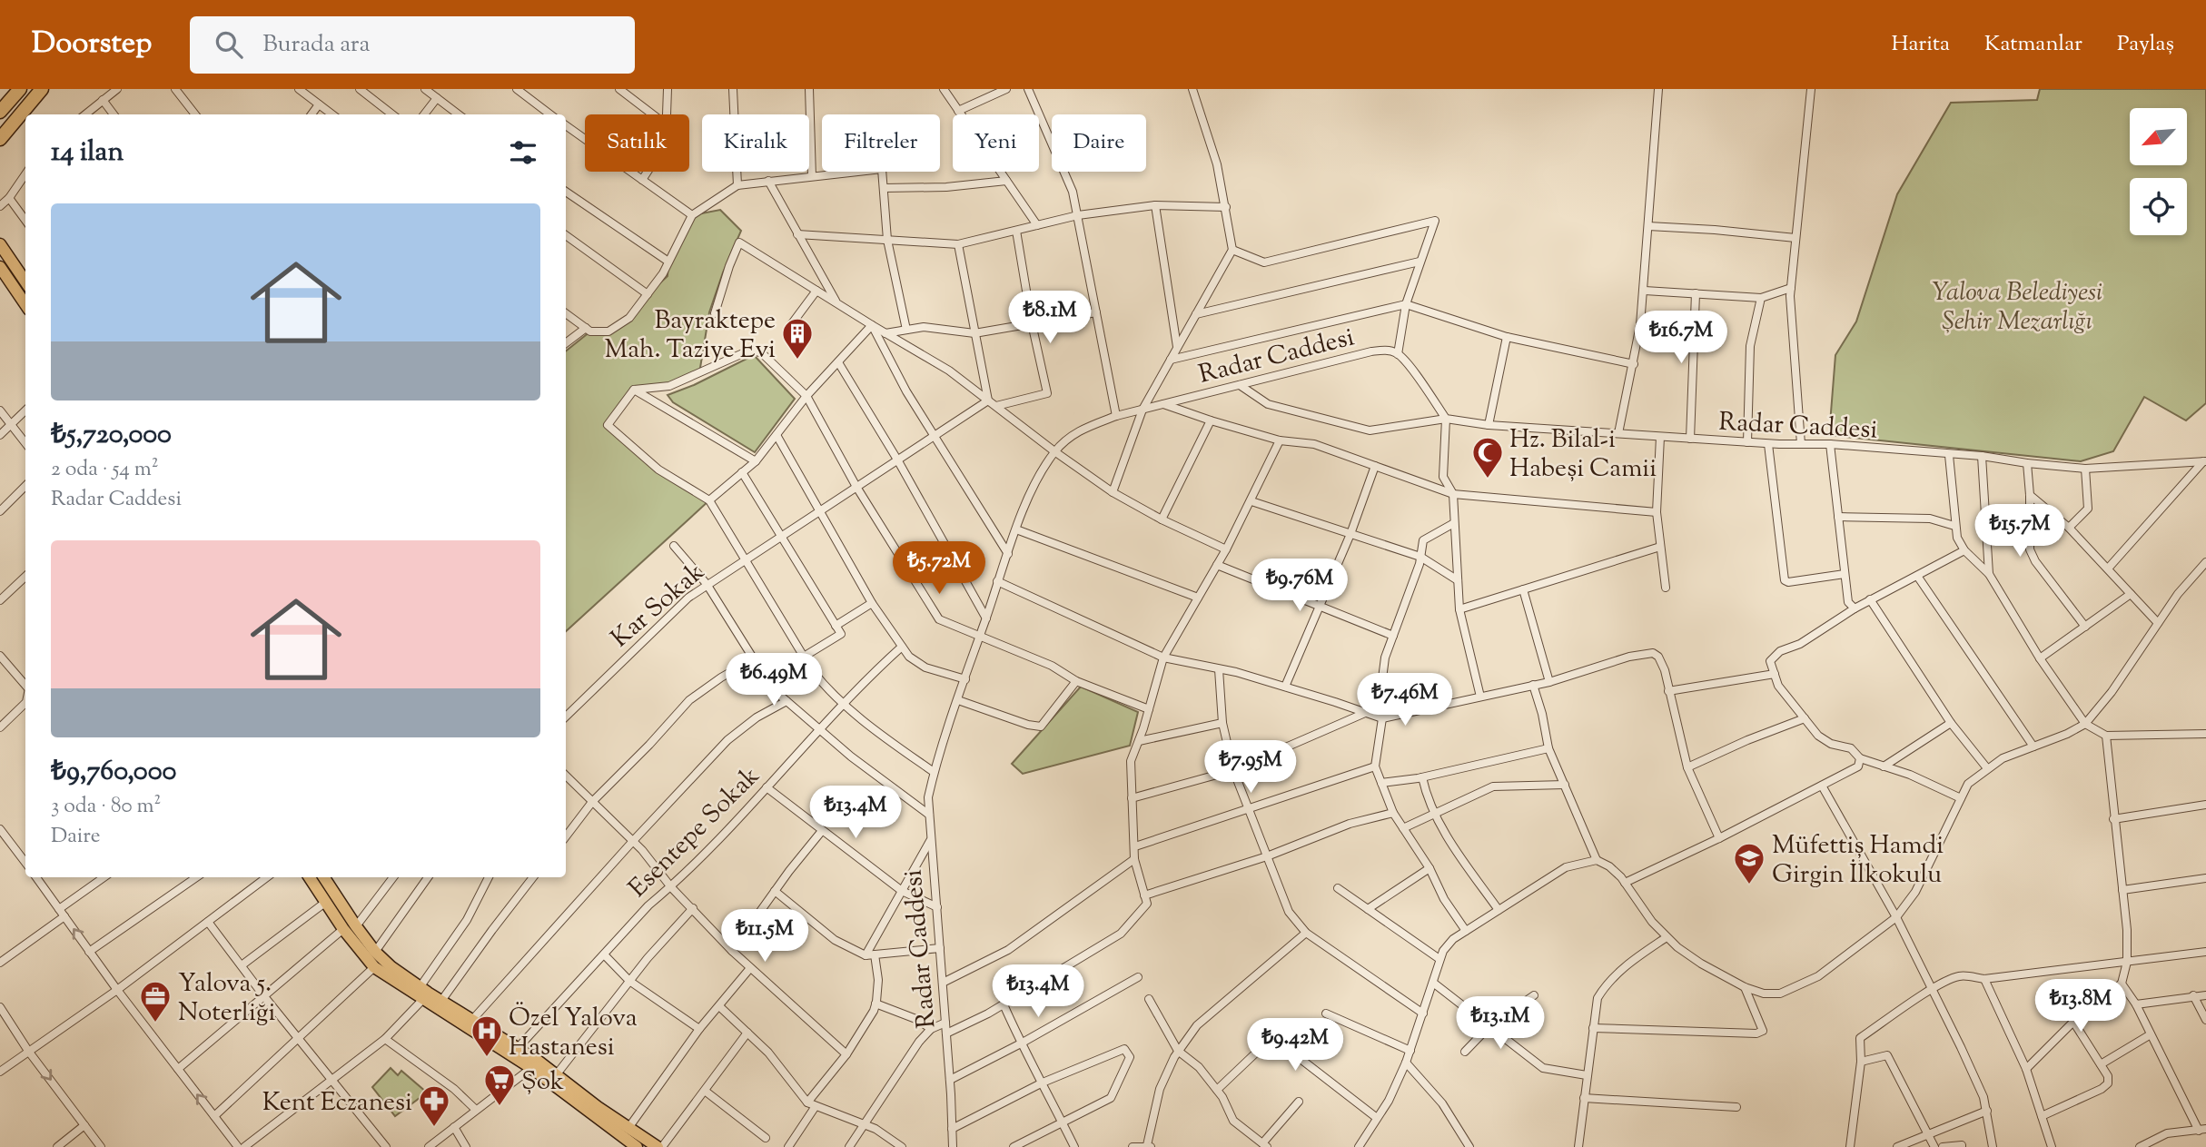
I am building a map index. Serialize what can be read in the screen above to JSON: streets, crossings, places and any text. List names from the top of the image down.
{
  "streets": {
    "street": ["Radar Caddesi", "Kar Sokak", "Esentepe Sokak"]
  },
  "parks": ["Yalova Belediyesi Şehir Mezarlığı"],
  "places": {
    "building": ["Bayraktepe Mah. Taziye Evi"],
    "mosque": ["Hz. Bilal-i Habeşi Camii"],
    "school or university": ["Müfettiş Hamdi Girgin İlkokulu"],
    "office": ["Yalova 5. Noterliği"],
    "hospital": ["Özel Yalova Hastanesi"],
    "supermarket": ["Şok"],
    "pharmacy": ["Kent Eczanesi"]
  },
  "north": "bottom left",
  "page": {
    "header": "Doorstep",
    "search": "Burada ara",
    "nav": ["Harita", "Katmanlar", "Paylaş"],
    "chip": [
      "Satılık",
      "Kiralık",
      "Filtreler",
      "Yeni",
      "Daire"
    ],
    "heading": "14 ilan",
    "list": [
      {
        "name": "₺5,720,000",
        "note": "2 oda · 54 m² · Radar Caddesi"
      },
      {
        "name": "₺9,760,000",
        "note": "3 oda · 80 m² · Daire"
      }
    ],
    "price": [
      "₺8.1M",
      "₺16.7M",
      "₺15.7M",
      "₺5.72M",
      "₺9.76M",
      "₺6.49M",
      "₺7.46M",
      "₺7.95M",
      "₺13.4M",
      "₺11.5M",
      "₺13.4M",
      "₺13.8M",
      "₺13.1M",
      "₺9.42M"
    ]
  }
}
